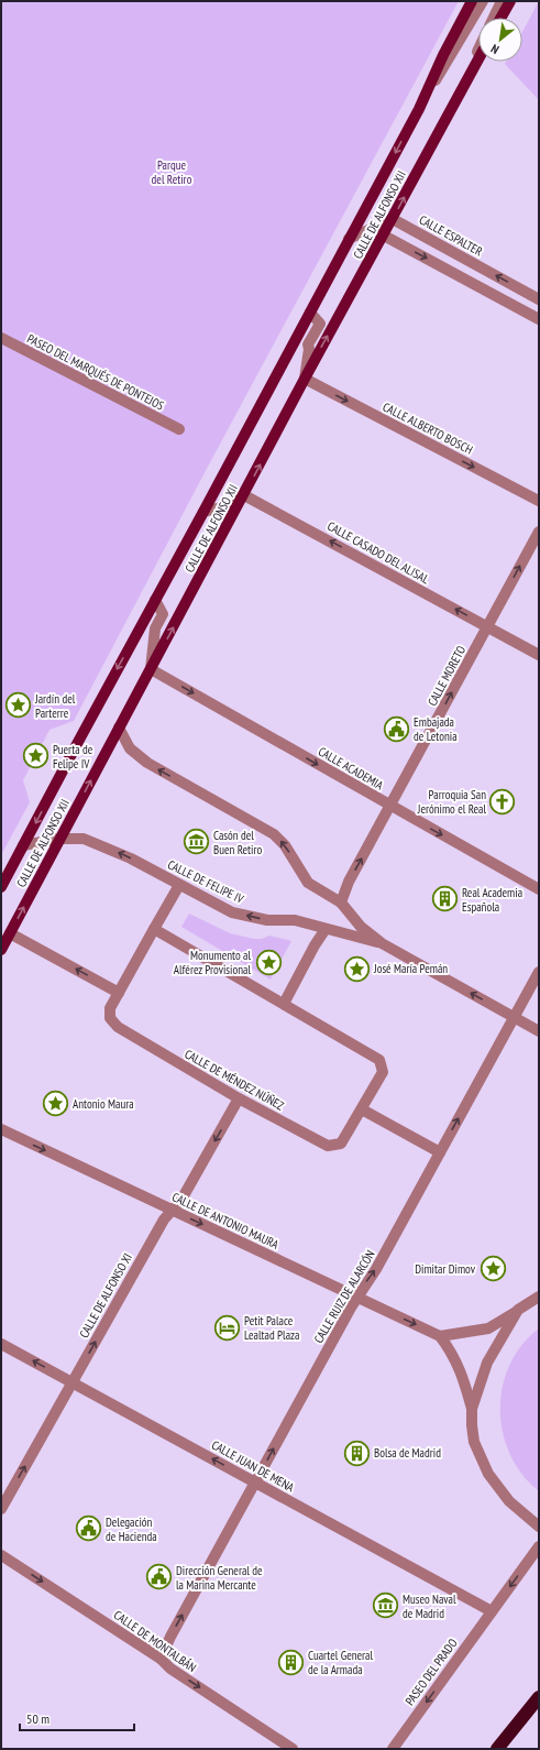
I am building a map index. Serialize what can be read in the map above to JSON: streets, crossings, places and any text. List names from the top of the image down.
{
  "streets": {
    "main road": ["CALLE DE ALFONSO XII"],
    "street": [
      "CALLE ESPALTER",
      "PASEO DEL MARQUÉS DE PONTEJOS",
      "CALLE ALBERTO BOSCH",
      "CALLE CASADO DEL ALISAL",
      "CALLE MORETO",
      "CALLE ACADEMIA",
      "CALLE DE FELIPE IV",
      "CALLE DE MÉNDEZ NÚÑEZ",
      "CALLE DE ANTONIO MAURA",
      "CALLE DE ALFONSO XI",
      "CALLE RUIZ DE ALARCÓN",
      "CALLE JUAN DE MENA",
      "CALLE DE MONTALBÁN",
      "PASEO DEL PRADO"
    ]
  },
  "crossings": [
    ["CALLE DE ALFONSO XII", "CALLE ESPALTER"],
    ["CALLE DE ALFONSO XII", "CALLE ALBERTO BOSCH"],
    ["CALLE DE ALFONSO XII", "CALLE CASADO DEL ALISAL"],
    ["CALLE DE ALFONSO XII", "CALLE ACADEMIA"],
    ["CALLE DE ALFONSO XII", "CALLE DE FELIPE IV"],
    ["CALLE CASADO DEL ALISAL", "CALLE MORETO"],
    ["CALLE MORETO", "CALLE ACADEMIA"],
    ["CALLE MORETO", "CALLE DE FELIPE IV"],
    ["CALLE DE FELIPE IV", "CALLE DE MÉNDEZ NÚÑEZ"],
    ["CALLE DE FELIPE IV", "CALLE RUIZ DE ALARCÓN"],
    ["CALLE DE MÉNDEZ NÚÑEZ", "CALLE DE ALFONSO XI"],
    ["CALLE DE ANTONIO MAURA", "CALLE DE ALFONSO XI"],
    ["CALLE DE ANTONIO MAURA", "CALLE RUIZ DE ALARCÓN"],
    ["CALLE DE ALFONSO XI", "CALLE JUAN DE MENA"],
    ["CALLE RUIZ DE ALARCÓN", "CALLE JUAN DE MENA"],
    ["CALLE RUIZ DE ALARCÓN", "CALLE DE MONTALBÁN"],
    ["CALLE JUAN DE MENA", "PASEO DEL PRADO"]
  ],
  "one_way": [
    "CALLE ALBERTO BOSCH",
    "CALLE CASADO DEL ALISAL",
    "CALLE MORETO",
    "CALLE ACADEMIA",
    "CALLE DE FELIPE IV",
    "CALLE DE ANTONIO MAURA",
    "CALLE RUIZ DE ALARCÓN",
    "CALLE JUAN DE MENA",
    "CALLE DE MONTALBÁN",
    "PASEO DEL PRADO"
  ],
  "parks": ["Parque del Retiro"],
  "places": {
    "place": [
      "Jardín del Parterre",
      "Puerta de Felipe IV",
      "Monumento al Alférez Provisional",
      "José María Pemán",
      "Antonio Maura",
      "Dimitar Dimov"
    ],
    "public building": ["Embajada de Letonia", "Delegación de Hacienda", "Dirección General de la Marina Mercante"],
    "church": ["Parroquia San Jerónimo el Real"],
    "museum": ["Casón del Buen Retiro", "Museo Naval de Madrid"],
    "building": ["Real Academia Española", "Bolsa de Madrid", "Cuartel General de la Armada"],
    "hotel": ["Petit Palace Lealtad Plaza"]
  },
  "scale_bar": "50 m",
  "north": "bottom left"
}
